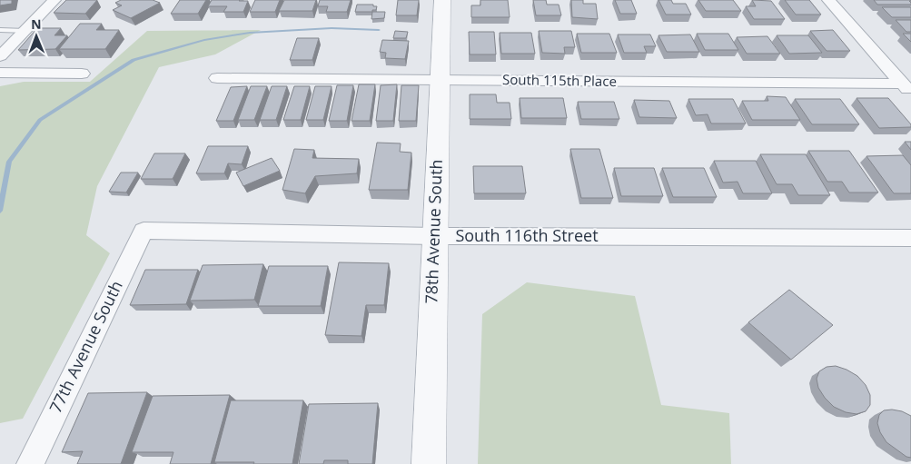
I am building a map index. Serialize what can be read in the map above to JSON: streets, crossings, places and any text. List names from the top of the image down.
{
  "streets": {
    "street": [
      "South 115th Place",
      "78th Avenue South",
      "South 116th Street",
      "77th Avenue South"
    ]
  },
  "crossings": [
    ["South 115th Place", "78th Avenue South"],
    ["78th Avenue South", "South 116th Street"],
    ["South 116th Street", "77th Avenue South"]
  ],
  "north": "top"
}
